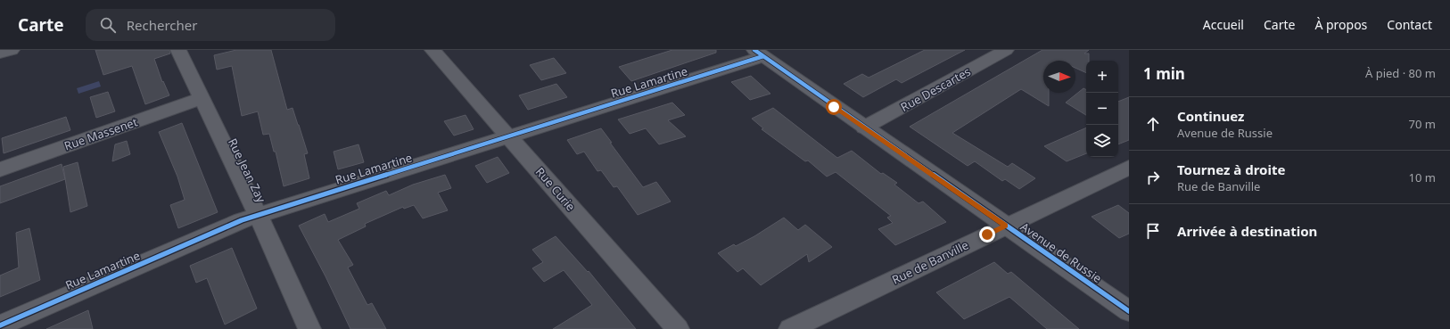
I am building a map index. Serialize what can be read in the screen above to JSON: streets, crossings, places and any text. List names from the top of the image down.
{
  "streets": {
    "street": [
      "Rue Lamartine",
      "Rue Descartes",
      "Rue Massenet",
      "Rue Jean Zay",
      "Rue Curie",
      "Avenue de Russie",
      "Rue de Banville"
    ]
  },
  "crossings": [
    ["Rue Lamartine", "Rue Jean Zay"],
    ["Rue Lamartine", "Rue Curie"],
    ["Rue Lamartine", "Avenue de Russie"],
    ["Rue Descartes", "Avenue de Russie"],
    ["Rue Massenet", "Rue Jean Zay"],
    ["Avenue de Russie", "Rue de Banville"]
  ],
  "north": "right",
  "page": {
    "header": "Carte",
    "search": "Rechercher",
    "nav": [
      "Accueil",
      "Carte",
      "À propos",
      "Contact"
    ],
    "heading": ["1 min", "À pied · 80 m"],
    "map_buttons": ["+", "−"],
    "list": [
      ["Continuez", "Avenue de Russie", "70 m"],
      ["Tournez à droite", "Rue de Banville", "10 m"],
      "Arrivée à destination"
    ]
  }
}
